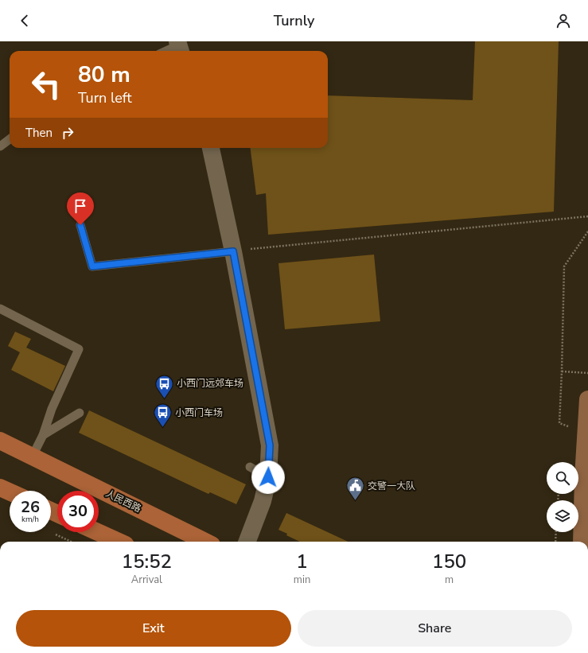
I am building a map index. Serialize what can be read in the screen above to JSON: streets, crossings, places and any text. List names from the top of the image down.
{
  "streets": {
    "main road": ["人民西路"]
  },
  "places": {
    "bus stop": ["小西门远郊车场", "小西门车场"],
    "public building": ["交警一大队"]
  },
  "page": {
    "header": "Turnly",
    "turn": ["80 m", "Turn left"],
    "then": "Then",
    "speed": "26 km/h",
    "limit": "30",
    "eta": [
      "15:52",
      "Arrival",
      "1",
      "min",
      "150",
      "m"
    ],
    "buttons": ["Exit", "Share"]
  }
}
